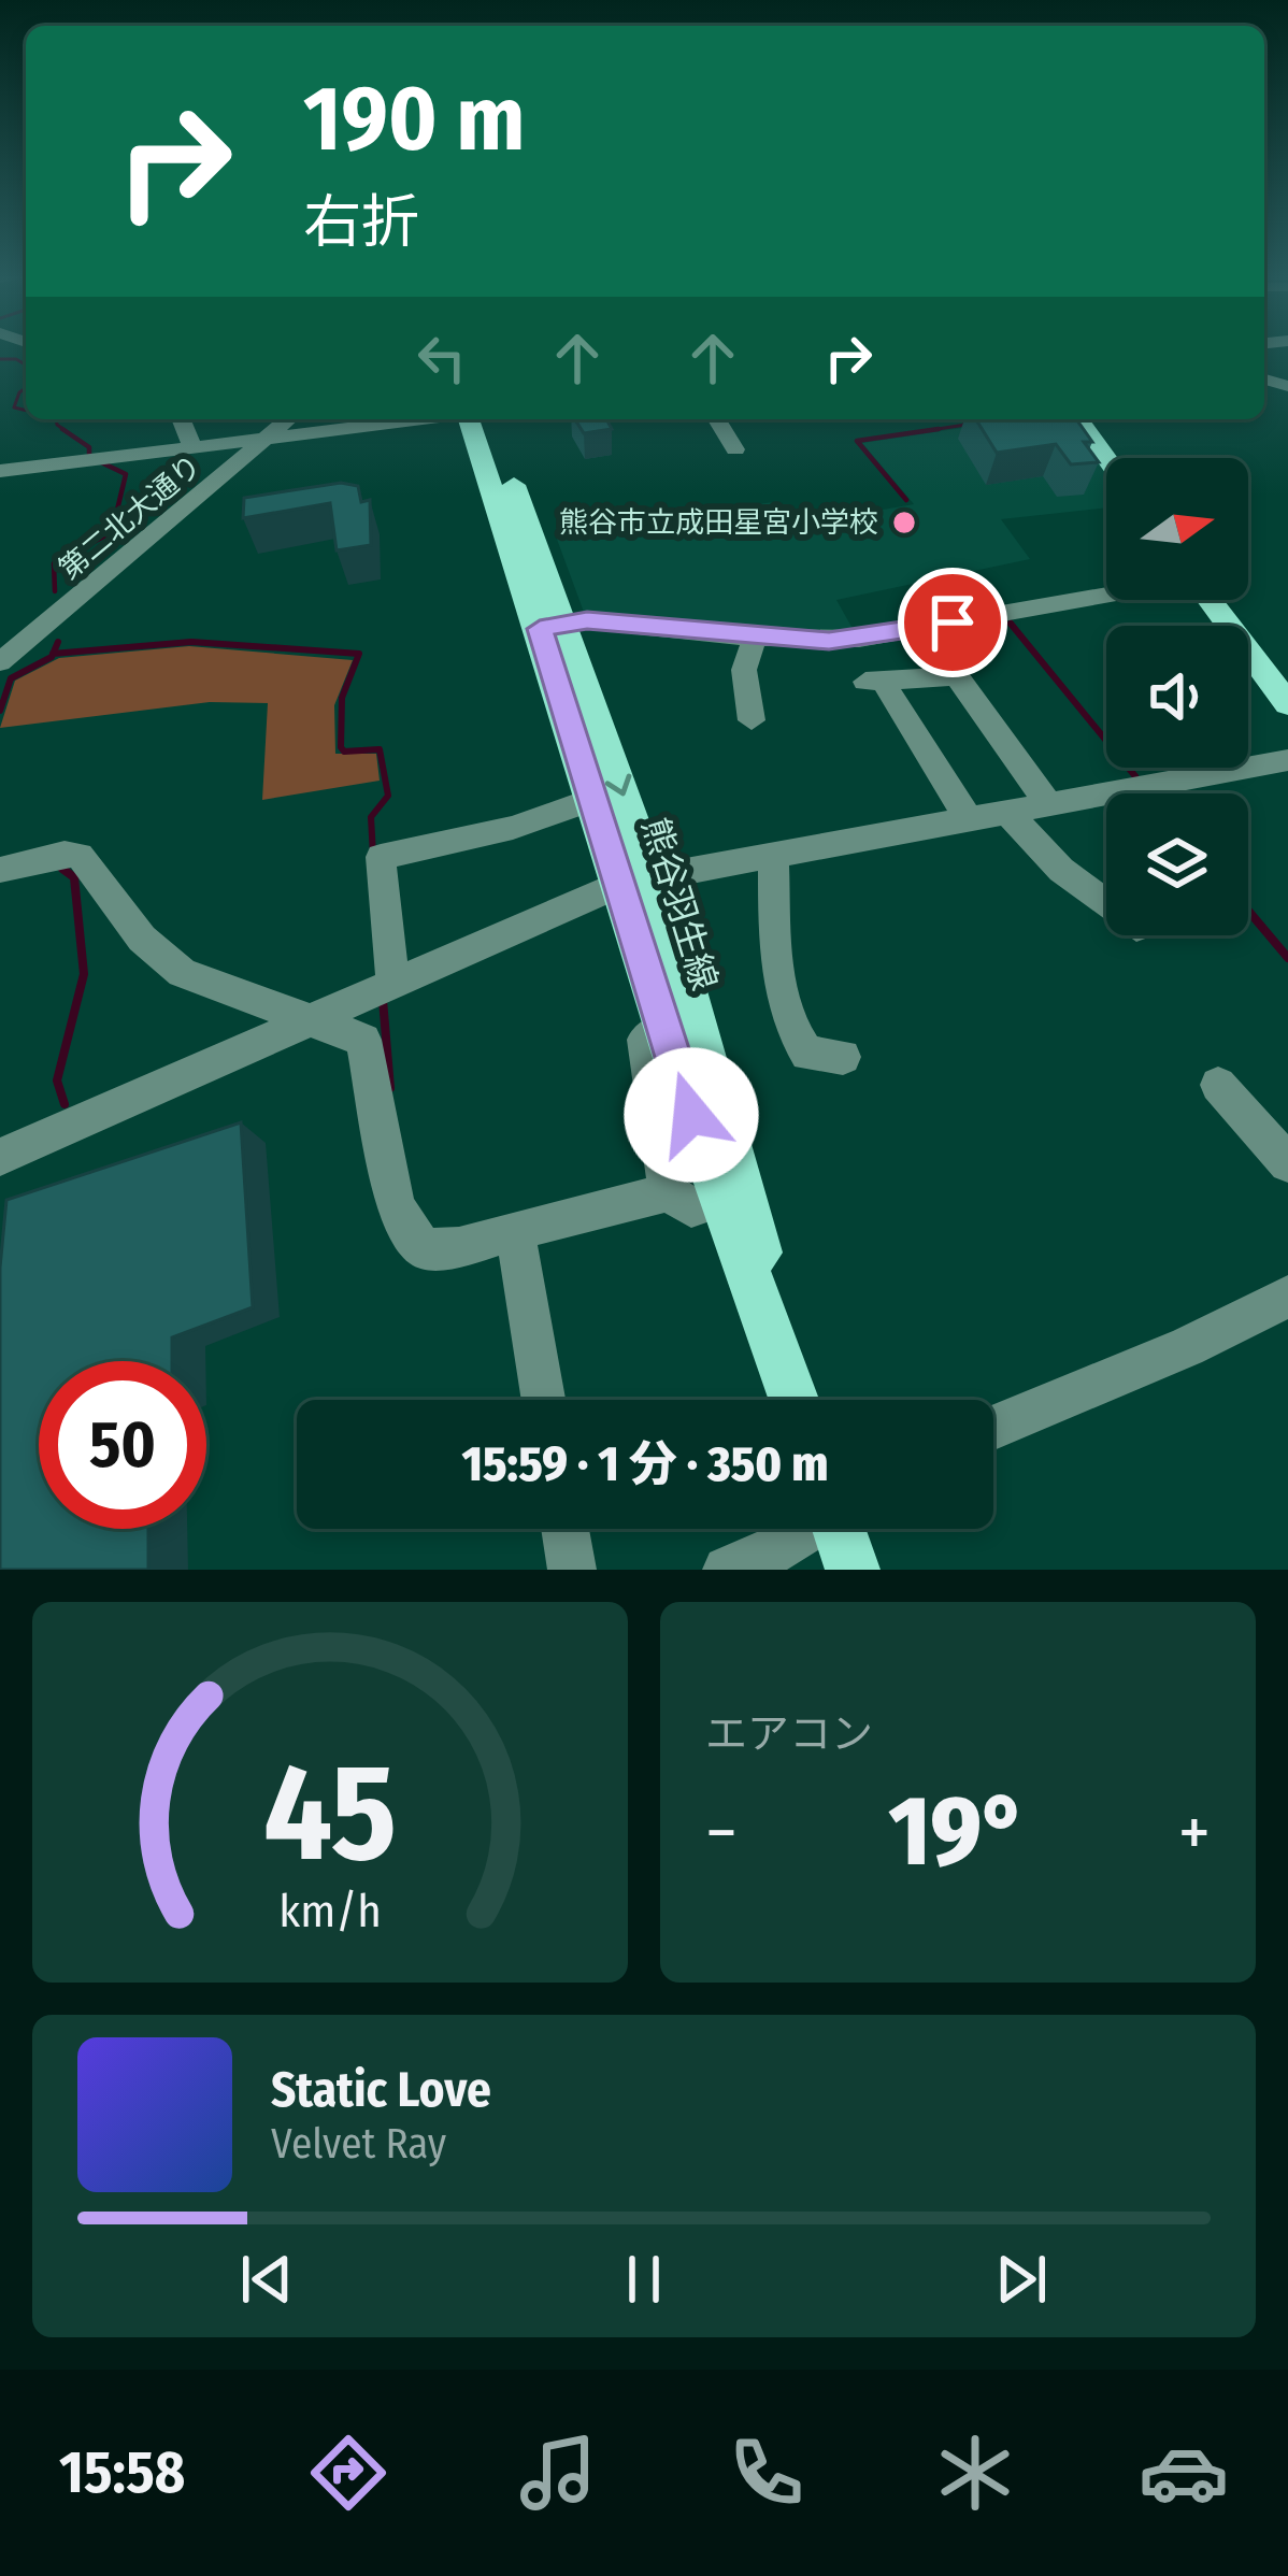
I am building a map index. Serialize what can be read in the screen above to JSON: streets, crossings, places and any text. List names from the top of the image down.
{
  "streets": {
    "main road": ["熊谷羽生線"],
    "street": ["第二北大通り"]
  },
  "places": ["熊谷市立成田星宮小学校"],
  "north": "right",
  "page": {
    "turn": ["190 m", "右折"],
    "limit": "50",
    "trip": "15:59 · 1 分 · 350 m",
    "tile": "エアコン",
    "heat": ["−", "19°", "+"],
    "song": ["Static Love", "Velvet Ray"],
    "tabs": "15:58",
    "gauge": ["45", "km/h"]
  }
}
